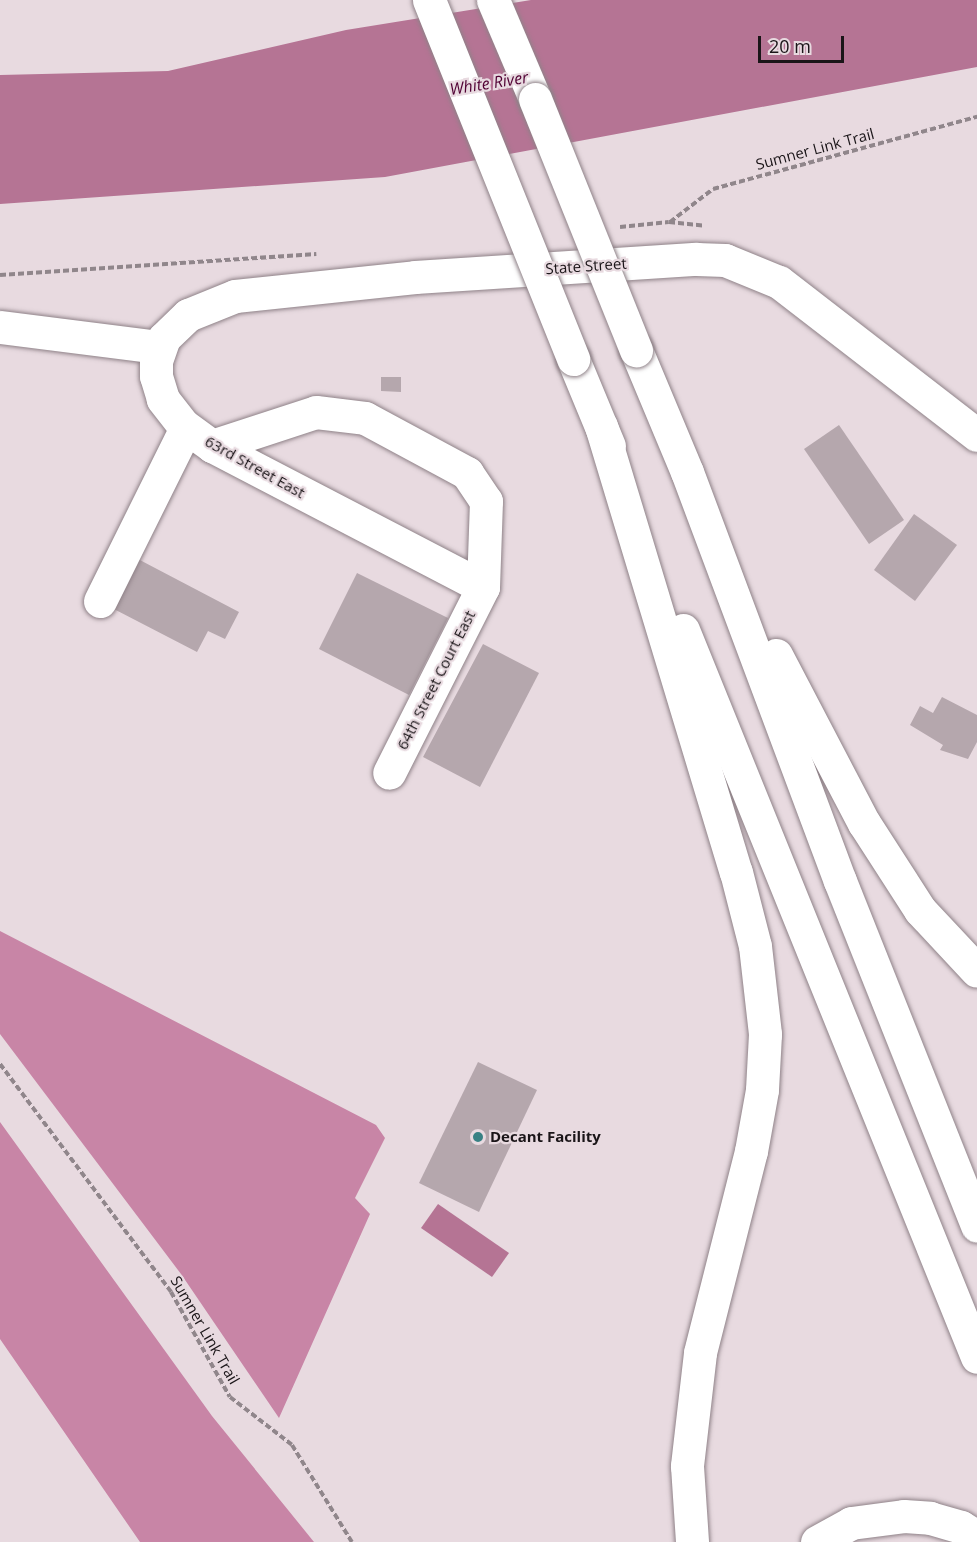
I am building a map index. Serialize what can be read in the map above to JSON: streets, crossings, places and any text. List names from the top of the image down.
{
  "streets": {
    "main road": ["State Street", "63rd Street East", "64th Street Court East"],
    "path": ["Sumner Link Trail"]
  },
  "crossings": [
    ["State Street", "63rd Street East"],
    ["63rd Street East", "64th Street Court East"]
  ],
  "water": ["White River"],
  "places": ["Decant Facility"],
  "scale_bar": "20 m"
}
